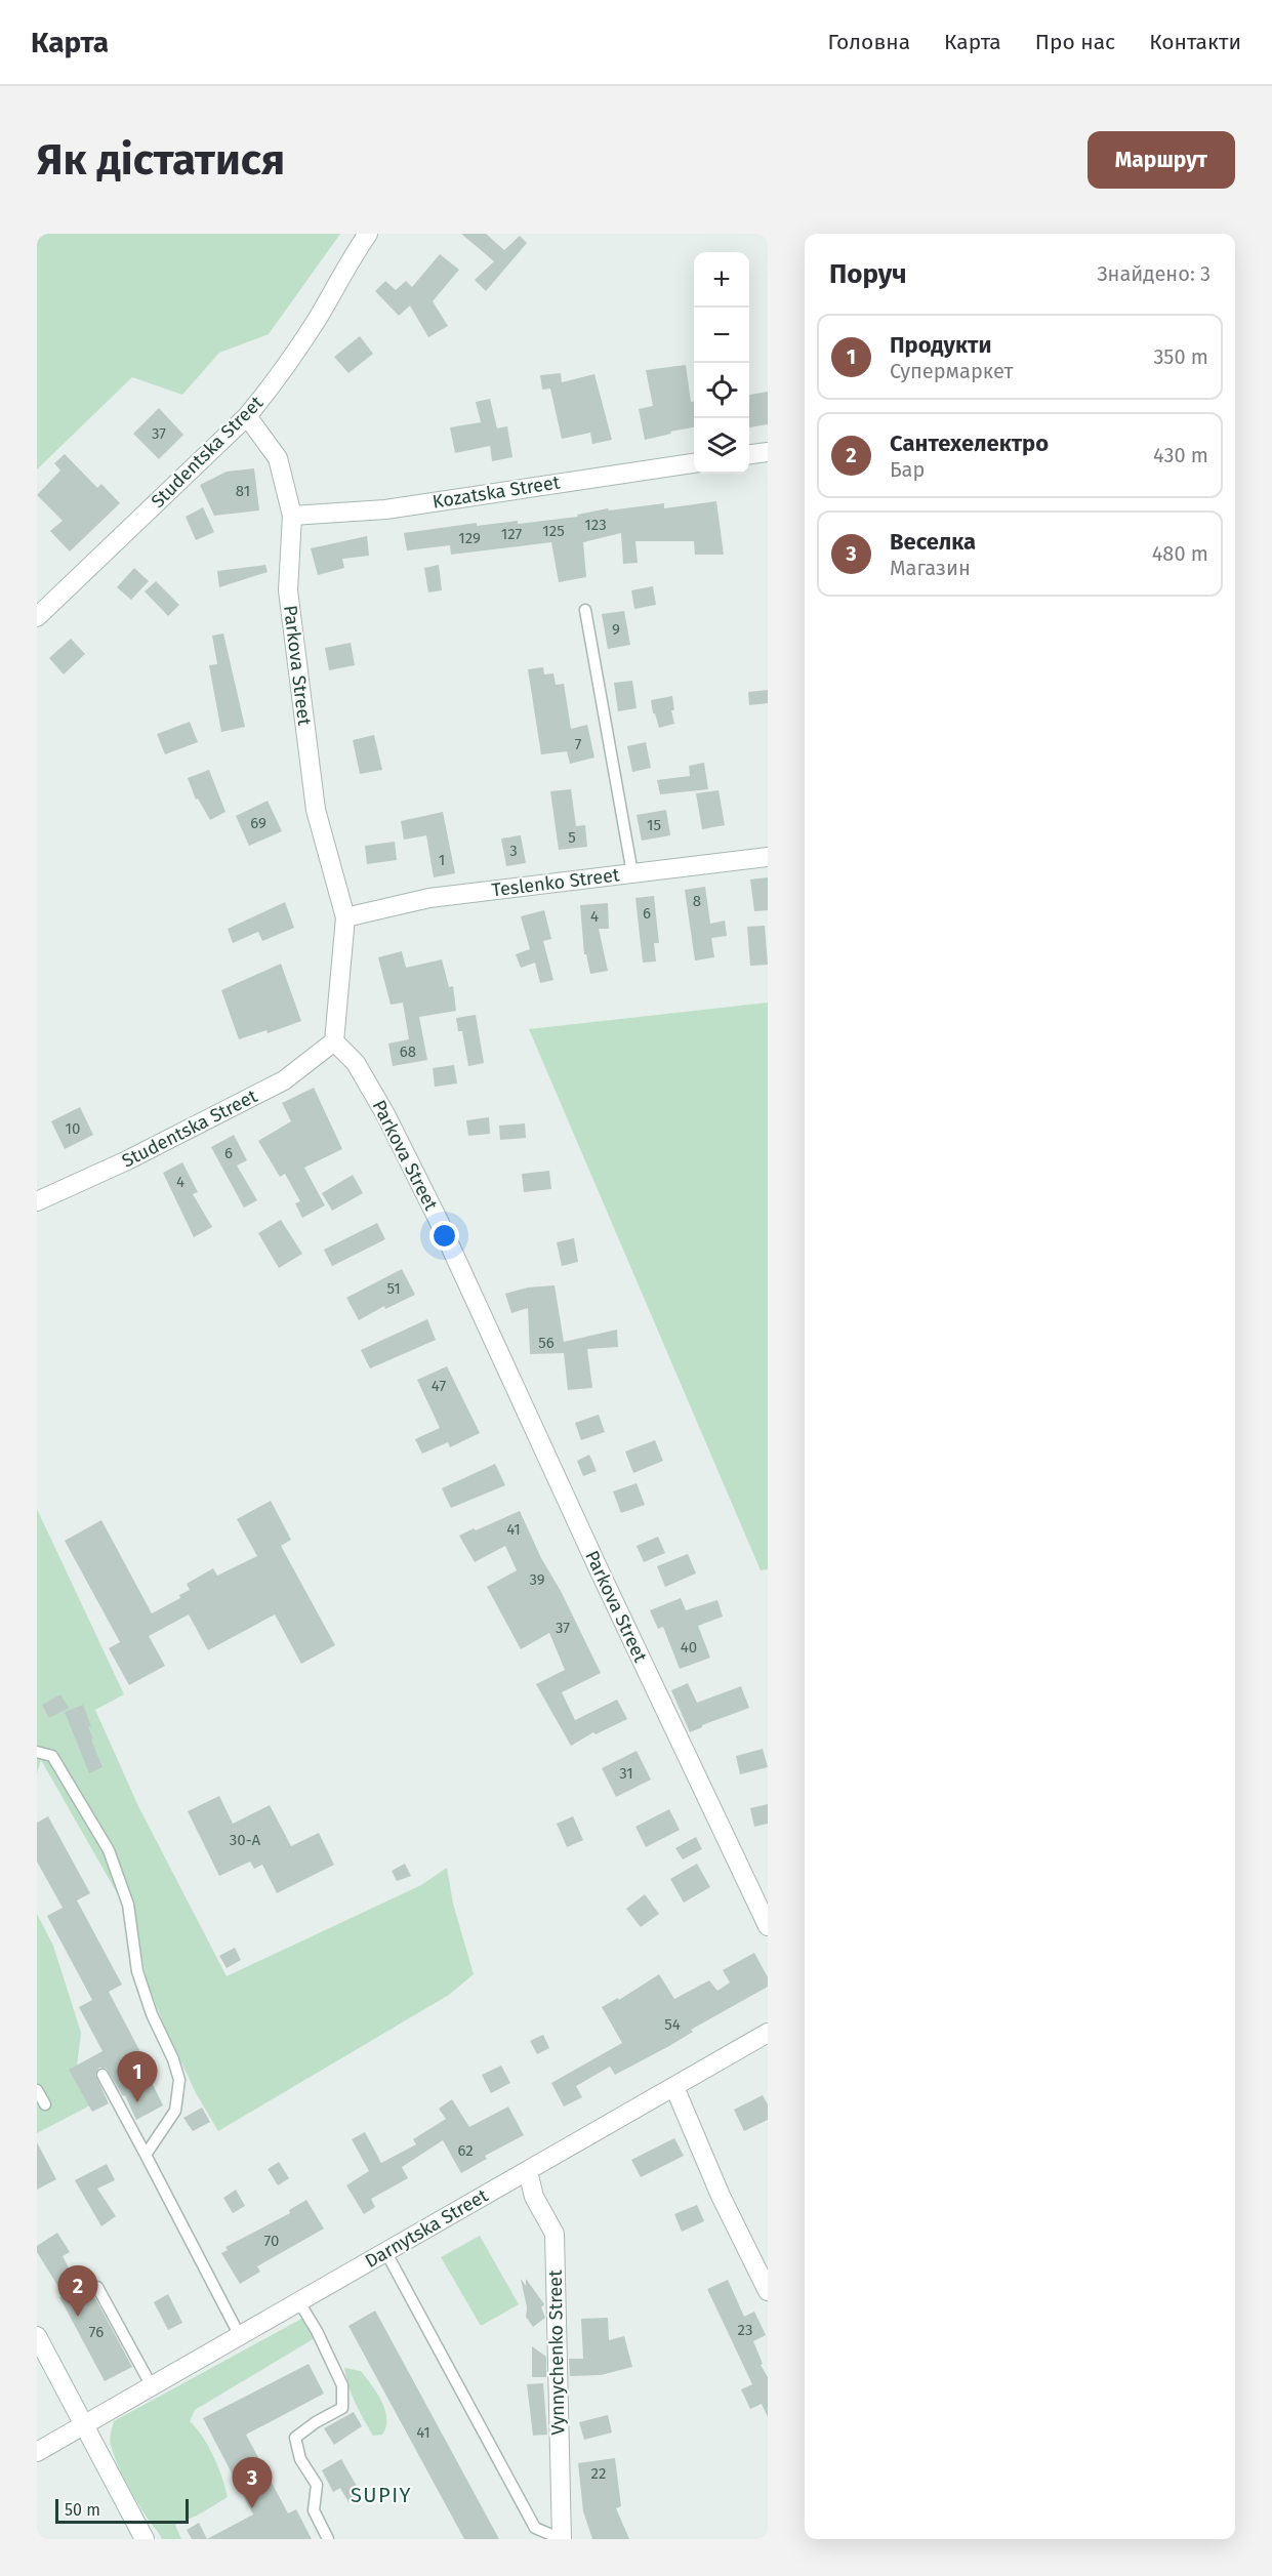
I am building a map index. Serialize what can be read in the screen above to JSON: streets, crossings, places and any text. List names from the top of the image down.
{
  "streets": {
    "street": [
      "Studentska Street",
      "Kozatska Street",
      "Parkova Street",
      "Teslenko Street",
      "Darnytska Street",
      "Vynnychenko Street"
    ]
  },
  "crossings": [
    ["Studentska Street", "Parkova Street"],
    ["Kozatska Street", "Parkova Street"],
    ["Parkova Street", "Teslenko Street"],
    ["Darnytska Street", "Vynnychenko Street"]
  ],
  "districts": ["SUPIY"],
  "house_numbers": [
    "37",
    "81",
    "123",
    "125",
    "127",
    "129",
    "9",
    "7",
    "69",
    "15",
    "5",
    "3",
    "1",
    "8",
    "6",
    "4",
    "68",
    "10",
    "6",
    "4",
    "51",
    "56",
    "47",
    "41",
    "39",
    "37",
    "40",
    "31",
    "30-А",
    "54",
    "62",
    "70",
    "23",
    "76",
    "41",
    "22"
  ],
  "scale_bar": "50 m",
  "page": {
    "header": "Карта",
    "nav": [
      "Головна",
      "Карта",
      "Про нас",
      "Контакти"
    ],
    "buttons": "Маршрут",
    "title": "Як дістатися",
    "heading": ["Поруч", "Знайдено: 3"],
    "map_buttons": ["+", "−"],
    "list": [
      {
        "mark": "1",
        "name": "Продукти",
        "note": "Супермаркет",
        "value": "350 m"
      },
      {
        "mark": "2",
        "name": "Сантехелектро",
        "note": "Бар",
        "value": "430 m"
      },
      {
        "mark": "3",
        "name": "Веселка",
        "note": "Магазин",
        "value": "480 m"
      }
    ],
    "pins": ["1", "2", "3"],
    "scale": "50 m"
  }
}
